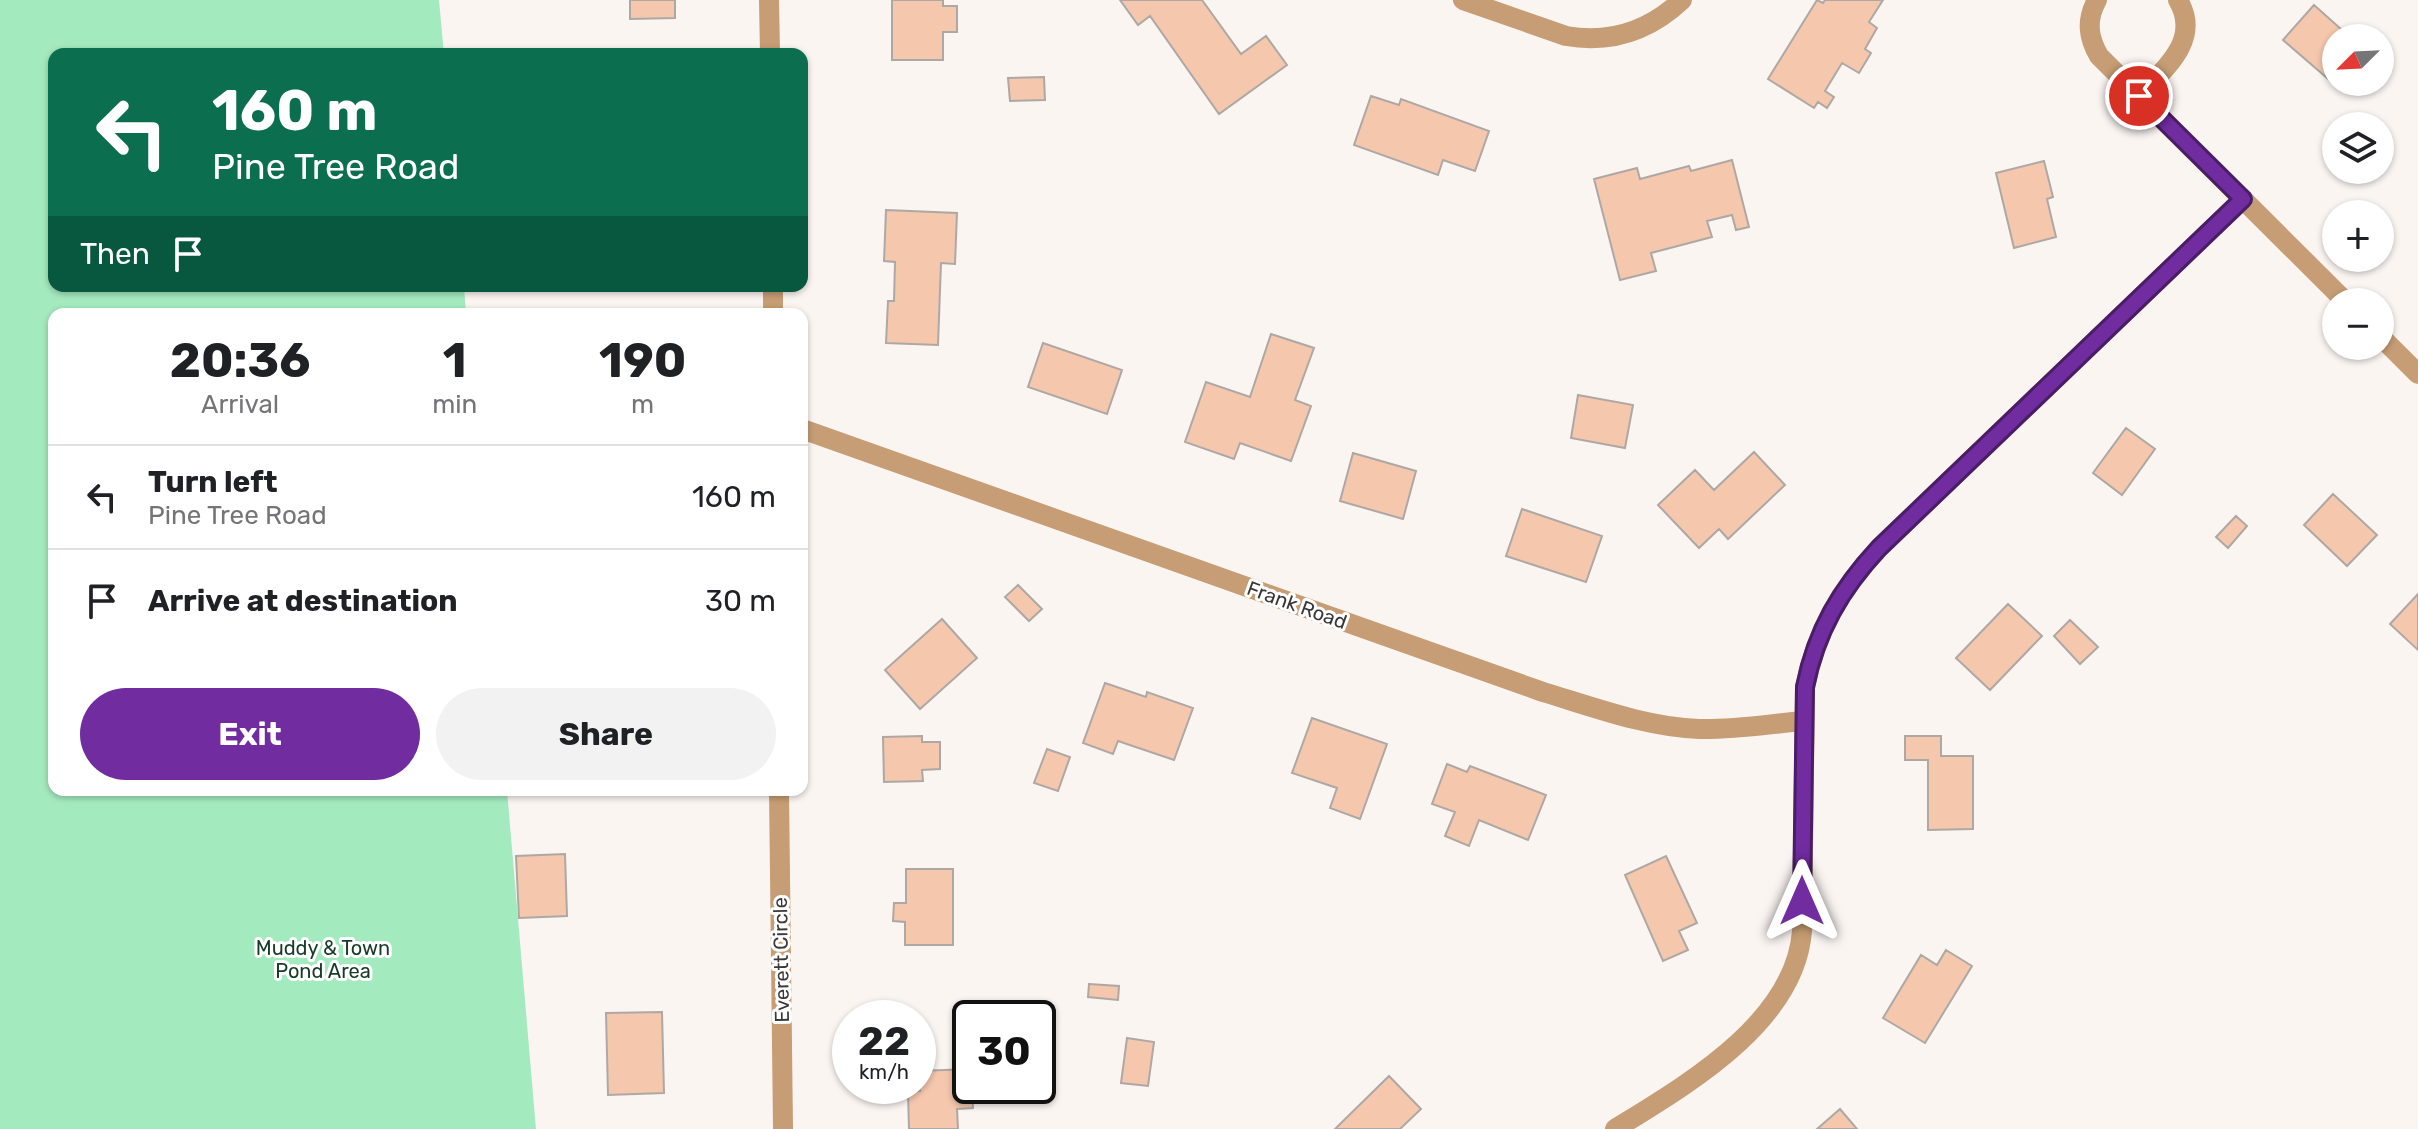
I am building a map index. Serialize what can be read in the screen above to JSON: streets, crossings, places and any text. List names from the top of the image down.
{
  "streets": {
    "street": ["Frank Road", "Everett Circle"]
  },
  "parks": ["Muddy & Town Pond Area"],
  "north": "bottom left",
  "page": {
    "map_buttons": ["+", "−"],
    "turn": ["160 m", "Pine Tree Road"],
    "then": "Then",
    "eta": [
      "20:36",
      "Arrival",
      "1",
      "min",
      "190",
      "m"
    ],
    "list": [
      {
        "name": "Turn left",
        "note": "Pine Tree Road",
        "value": "160 m"
      },
      {
        "name": "Arrive at destination",
        "value": "30 m"
      }
    ],
    "buttons": ["Exit", "Share"],
    "speed": "22 km/h",
    "limit": "30"
  }
}
